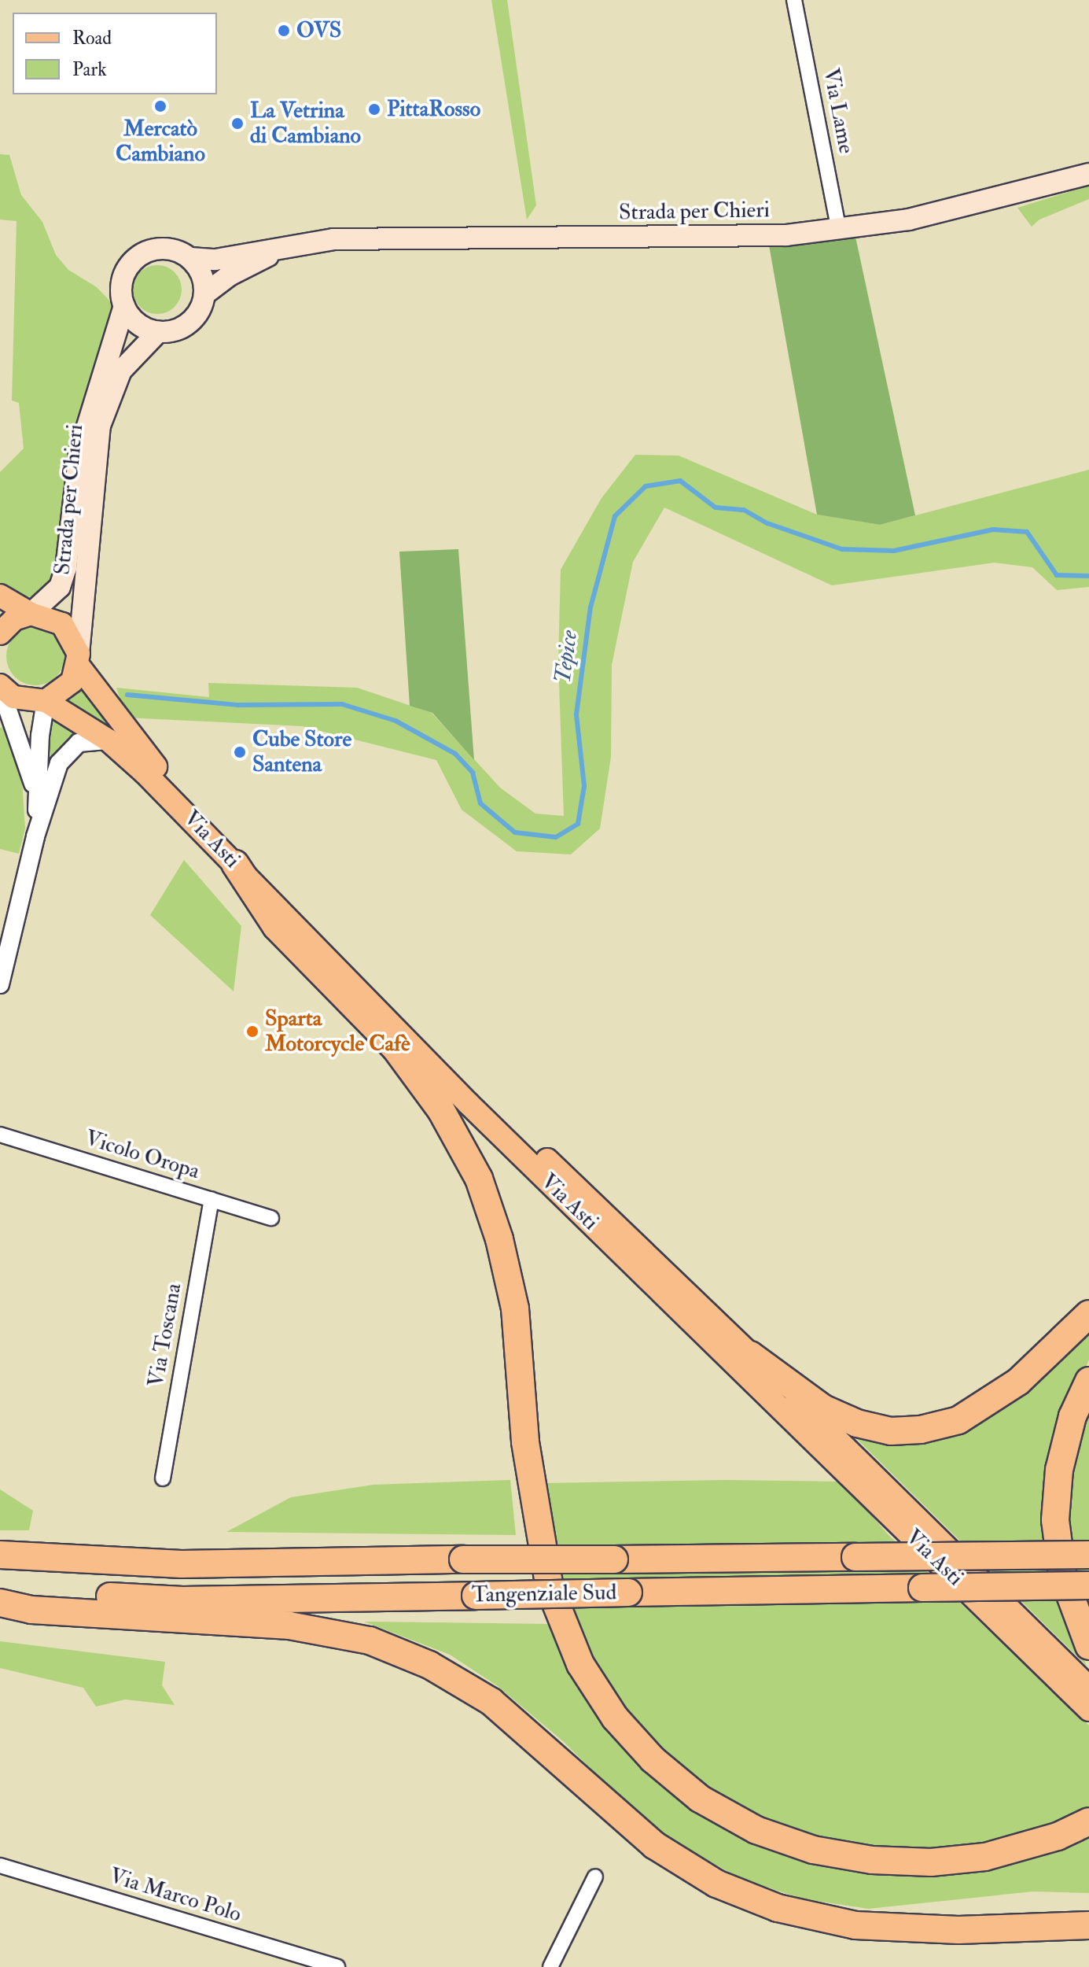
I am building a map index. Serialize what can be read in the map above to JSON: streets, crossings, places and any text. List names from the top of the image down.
{
  "streets": {
    "highway": ["Tangenziale Sud"],
    "main road": ["Strada per Chieri", "Via Asti"],
    "street": [
      "Via Lame",
      "Vicolo Oropa",
      "Via Toscana",
      "Via Marco Polo"
    ]
  },
  "crossings": [
    ["Via Lame", "Strada per Chieri"],
    ["Strada per Chieri", "Via Asti"],
    ["Vicolo Oropa", "Via Toscana"]
  ],
  "water": ["Tepice"],
  "places": [
    "OVS",
    "Mercatò Cambiano",
    "PittaRosso",
    "La Vetrina di Cambiano",
    "Cube Store Santena",
    "Sparta Motorcycle Cafè"
  ],
  "legend": ["Road", "Park"]
}
